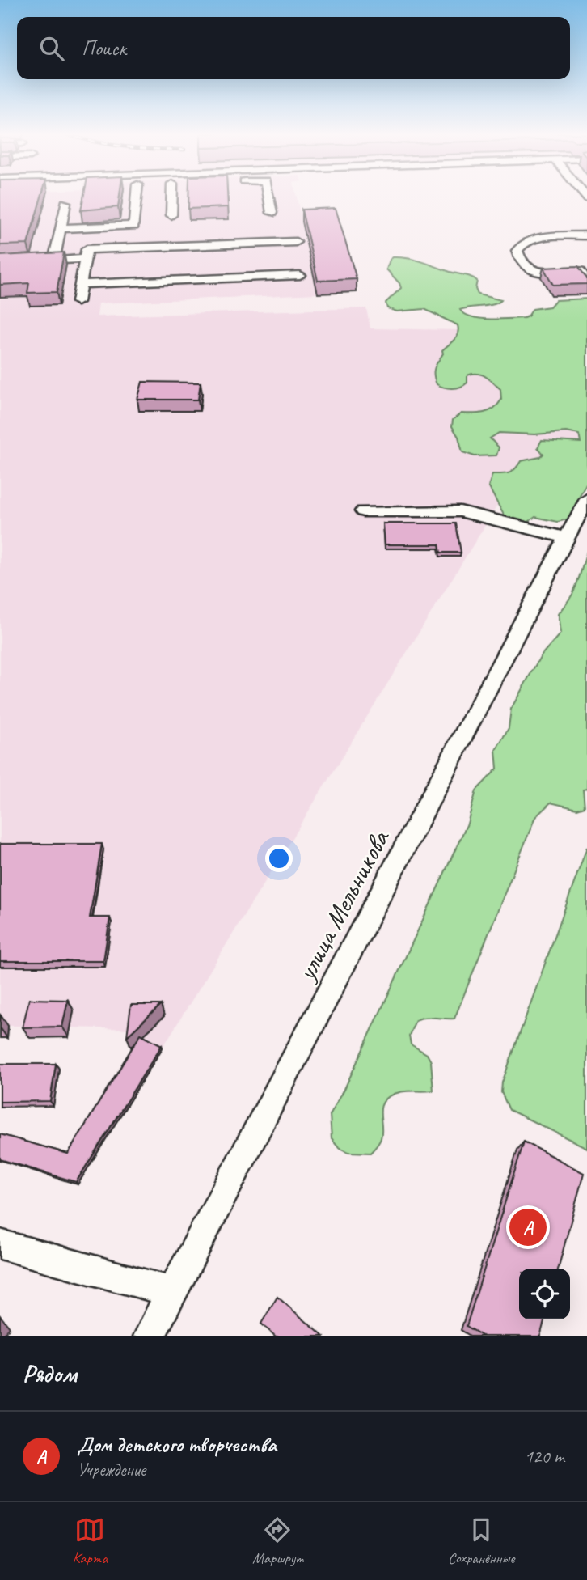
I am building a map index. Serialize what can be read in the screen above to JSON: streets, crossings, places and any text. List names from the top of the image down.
{
  "streets": {
    "street": ["улица Мельникова"]
  },
  "page": {
    "search": "Поиск",
    "pins": "A",
    "heading": "Рядом",
    "list": [
      {
        "mark": "A",
        "name": "Дом детского творчества",
        "note": "Учреждение",
        "value": "120 m"
      }
    ],
    "nav": ["Карта", "Маршрут", "Сохранённые"]
  }
}
